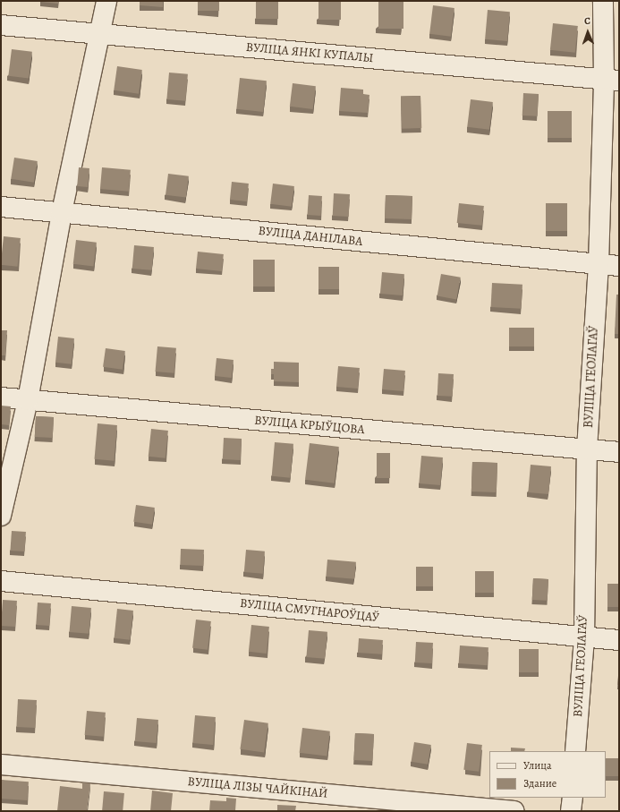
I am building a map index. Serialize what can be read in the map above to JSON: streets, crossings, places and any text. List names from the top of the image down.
{
  "streets": {
    "street": [
      "ВУЛІЦА ЯНКІ КУПАЛЫ",
      "ВУЛІЦА ДАНІЛАВА",
      "ВУЛІЦА ГЕОЛАГАЎ",
      "ВУЛІЦА КРЫЎЦОВА",
      "ВУЛІЦА СМУГНАРОЎЦАЎ",
      "ВУЛІЦА ЛІЗЫ ЧАЙКІНАЙ"
    ]
  },
  "crossings": [
    ["ВУЛІЦА ЯНКІ КУПАЛЫ", "ВУЛІЦА ГЕОЛАГАЎ"],
    ["ВУЛІЦА ДАНІЛАВА", "ВУЛІЦА ГЕОЛАГАЎ"],
    ["ВУЛІЦА ГЕОЛАГАЎ", "ВУЛІЦА КРЫЎЦОВА"],
    ["ВУЛІЦА ГЕОЛАГАЎ", "ВУЛІЦА СМУГНАРОЎЦАЎ"]
  ],
  "legend": ["Улица", "Здание"],
  "north": "top"
}
